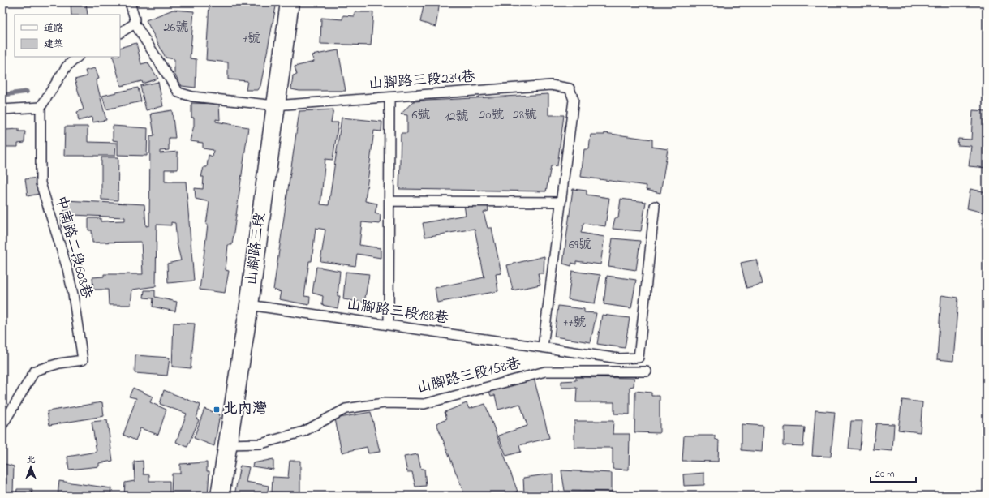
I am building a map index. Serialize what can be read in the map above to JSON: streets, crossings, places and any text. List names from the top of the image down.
{
  "streets": {
    "main road": ["山腳路三段"],
    "lane": [
      "山腳路三段234巷",
      "中南路二段608巷",
      "山腳路三段188巷",
      "山腳路三段158巷"
    ]
  },
  "crossings": [
    ["山腳路三段234巷", "山腳路三段"],
    ["山腳路三段", "山腳路三段188巷"],
    ["山腳路三段", "山腳路三段158巷"]
  ],
  "places": {
    "transit": ["北內灣"]
  },
  "house_numbers": [
    "26號",
    "7號",
    "6號",
    "20號",
    "28號",
    "12號",
    "69號",
    "77號"
  ],
  "legend": ["道路", "建築"],
  "scale_bar": "20 m",
  "north": "top"
}
